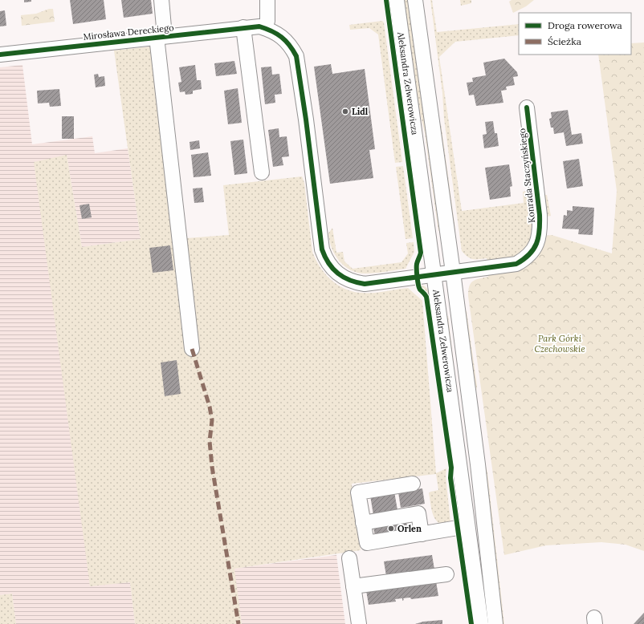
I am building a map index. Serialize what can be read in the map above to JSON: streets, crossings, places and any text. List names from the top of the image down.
{
  "streets": {
    "street": ["Mirosława Dereckiego", "Aleksandra Zelwerowicza", "Konrada Staczyńskiego"]
  },
  "crossings": [
    ["Mirosława Dereckiego", "Konrada Staczyńskiego"],
    ["Aleksandra Zelwerowicza", "Konrada Staczyńskiego"]
  ],
  "parks": ["Park Górki Czechowskie"],
  "places": ["Lidl", "Orlen"],
  "legend": ["Droga rowerowa", "Ścieżka"]
}
